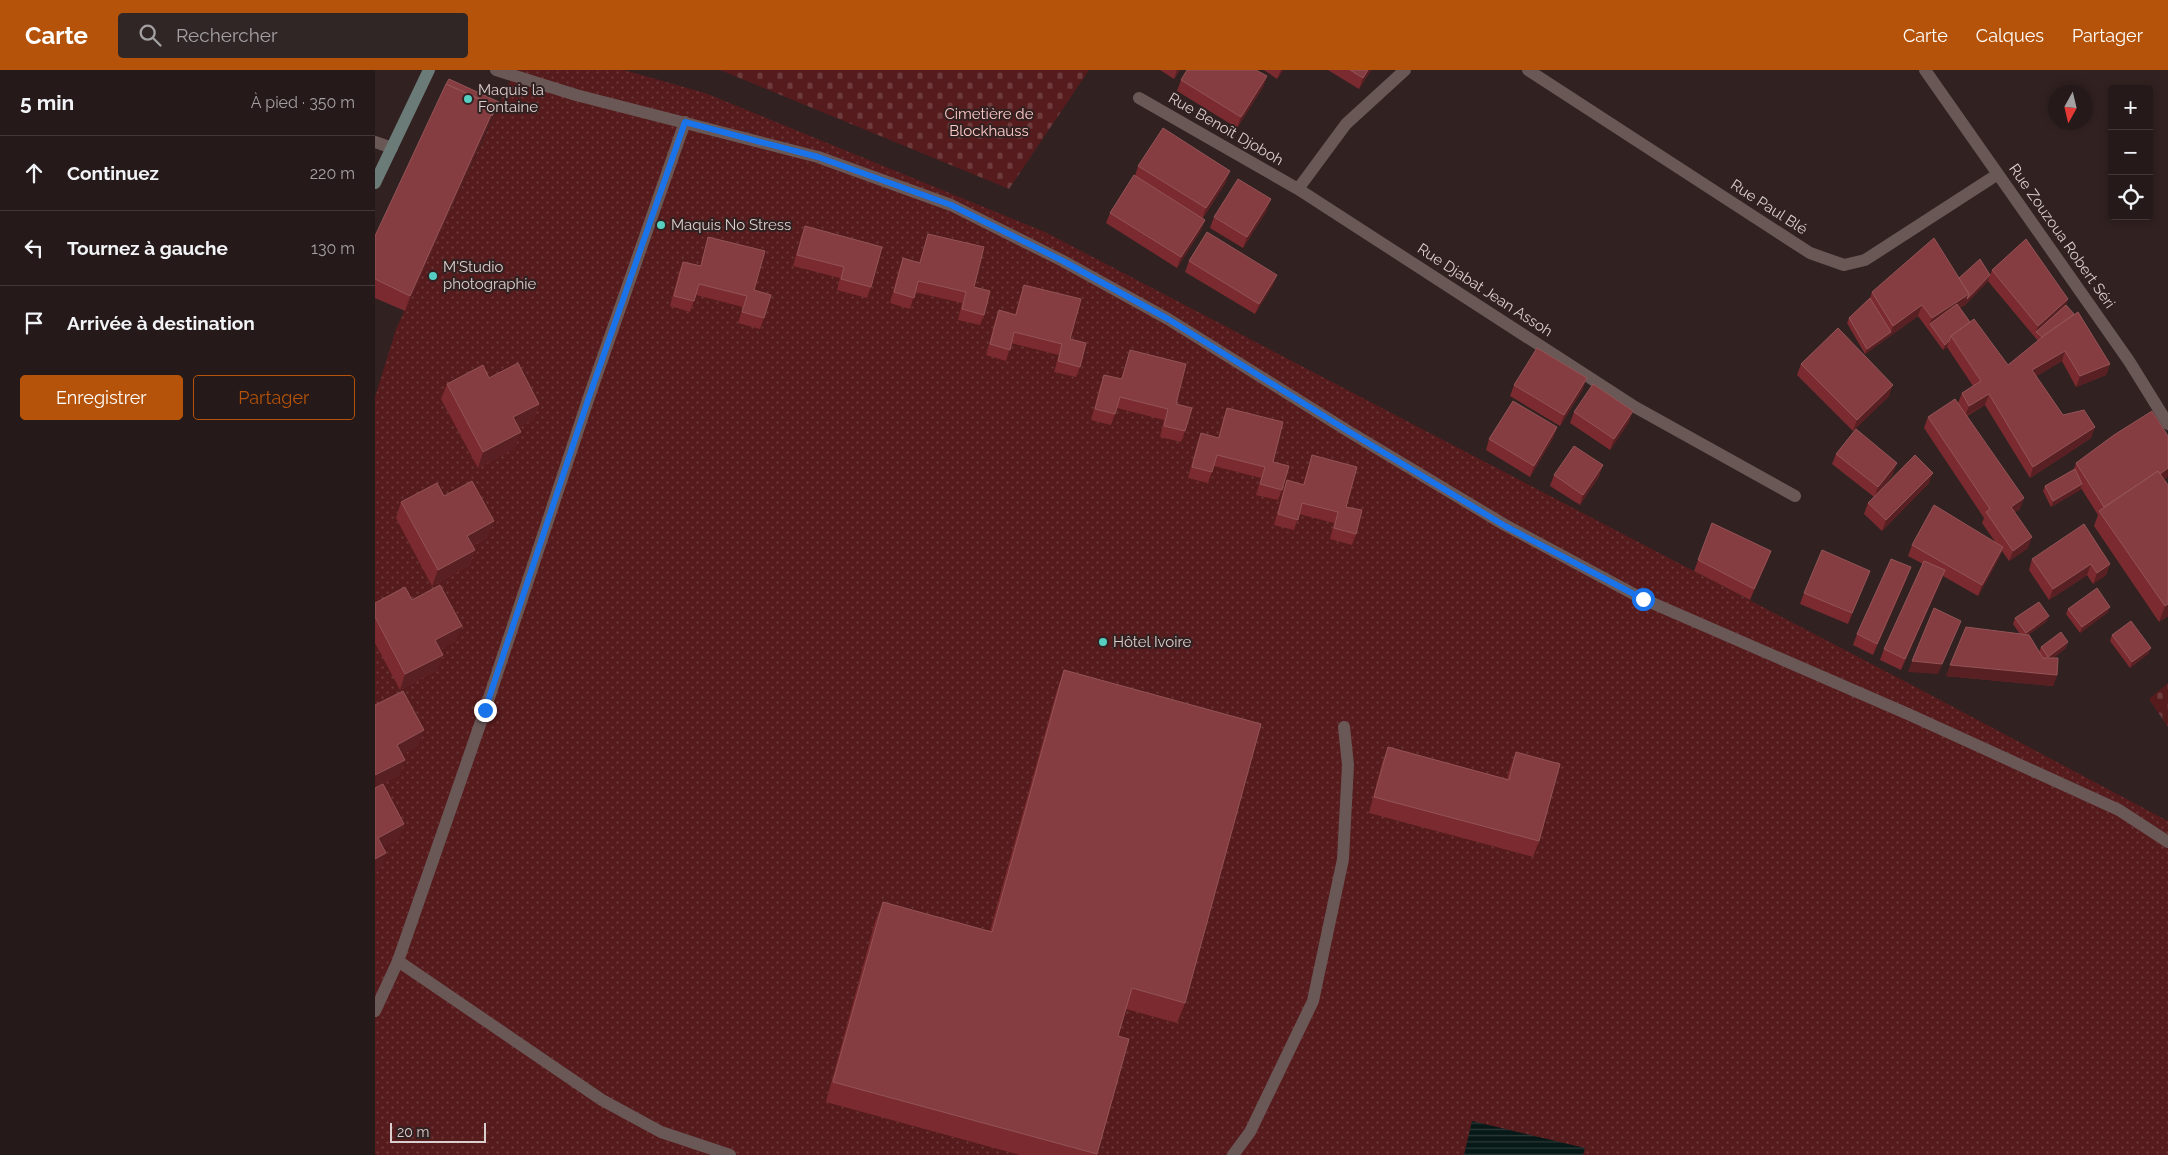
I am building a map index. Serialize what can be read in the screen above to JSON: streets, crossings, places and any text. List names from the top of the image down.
{
  "streets": {
    "street": [
      "Rue Benoît Djoboh",
      "Rue Paul Blé",
      "Rue Zouzoua Robert Séri",
      "Rue Djabat Jean Assoh"
    ]
  },
  "crossings": [
    ["Rue Benoît Djoboh", "Rue Djabat Jean Assoh"],
    ["Rue Paul Blé", "Rue Zouzoua Robert Séri"]
  ],
  "parks": ["Cimetière de Blockhauss"],
  "places": [
    "Maquis la Fontaine",
    "Maquis No Stress",
    "M'Studio photographie",
    "Hôtel Ivoire"
  ],
  "scale_bar": "20 m",
  "north": "bottom",
  "page": {
    "header": "Carte",
    "search": "Rechercher",
    "nav": ["Carte", "Calques", "Partager"],
    "heading": ["5 min", "À pied · 350 m"],
    "map_buttons": ["+", "−"],
    "list": [
      ["Continuez", "220 m"],
      ["Tournez à gauche", "130 m"],
      "Arrivée à destination"
    ],
    "buttons": ["Enregistrer", "Partager"],
    "scale": "20 m"
  }
}
